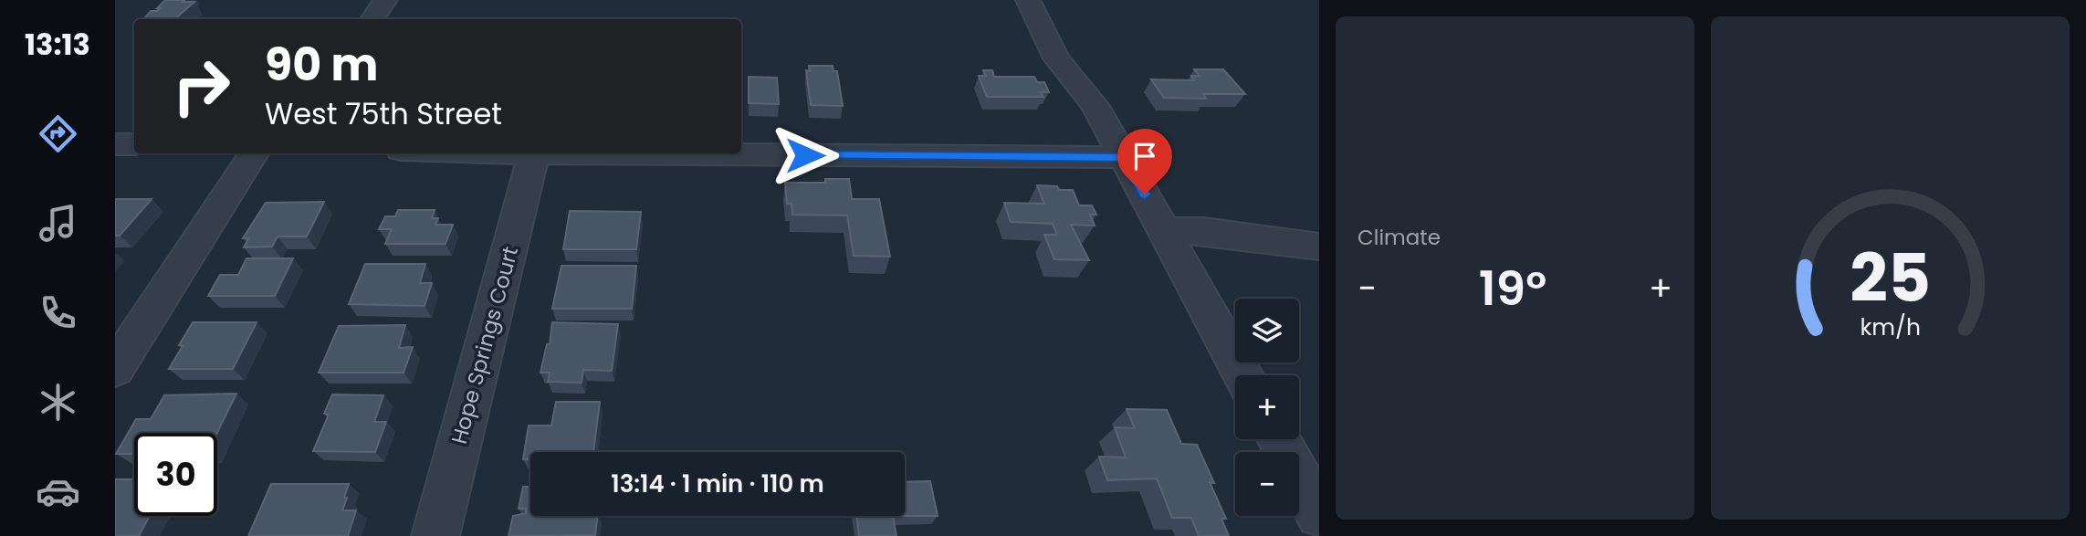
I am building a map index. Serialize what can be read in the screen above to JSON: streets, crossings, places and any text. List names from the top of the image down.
{
  "streets": {
    "street": ["Hope Springs Court"]
  },
  "page": {
    "tabs": "13:13",
    "tile": "Climate",
    "turn": ["90 m", "West 75th Street"],
    "heat": ["−", "19°", "+"],
    "map_buttons": ["+", "−"],
    "limit": "30",
    "trip": "13:14 · 1 min · 110 m",
    "gauge": ["25", "km/h"]
  }
}
